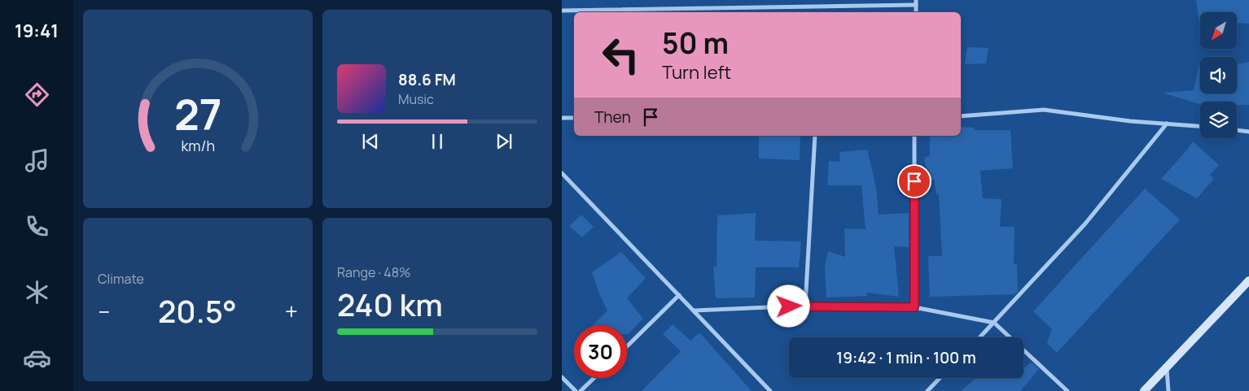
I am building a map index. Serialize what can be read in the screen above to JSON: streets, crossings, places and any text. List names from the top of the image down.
{
  "north": "bottom left",
  "page": {
    "tabs": "19:41",
    "turn": ["50 m", "Turn left"],
    "song": ["88.6 FM", "Music"],
    "then": "Then",
    "tile": [
      "Climate",
      ["Range · 48%", "240 km"]
    ],
    "heat": ["−", "20.5°", "+"],
    "limit": "30",
    "trip": "19:42 · 1 min · 100 m",
    "gauge": ["27", "km/h"]
  }
}
